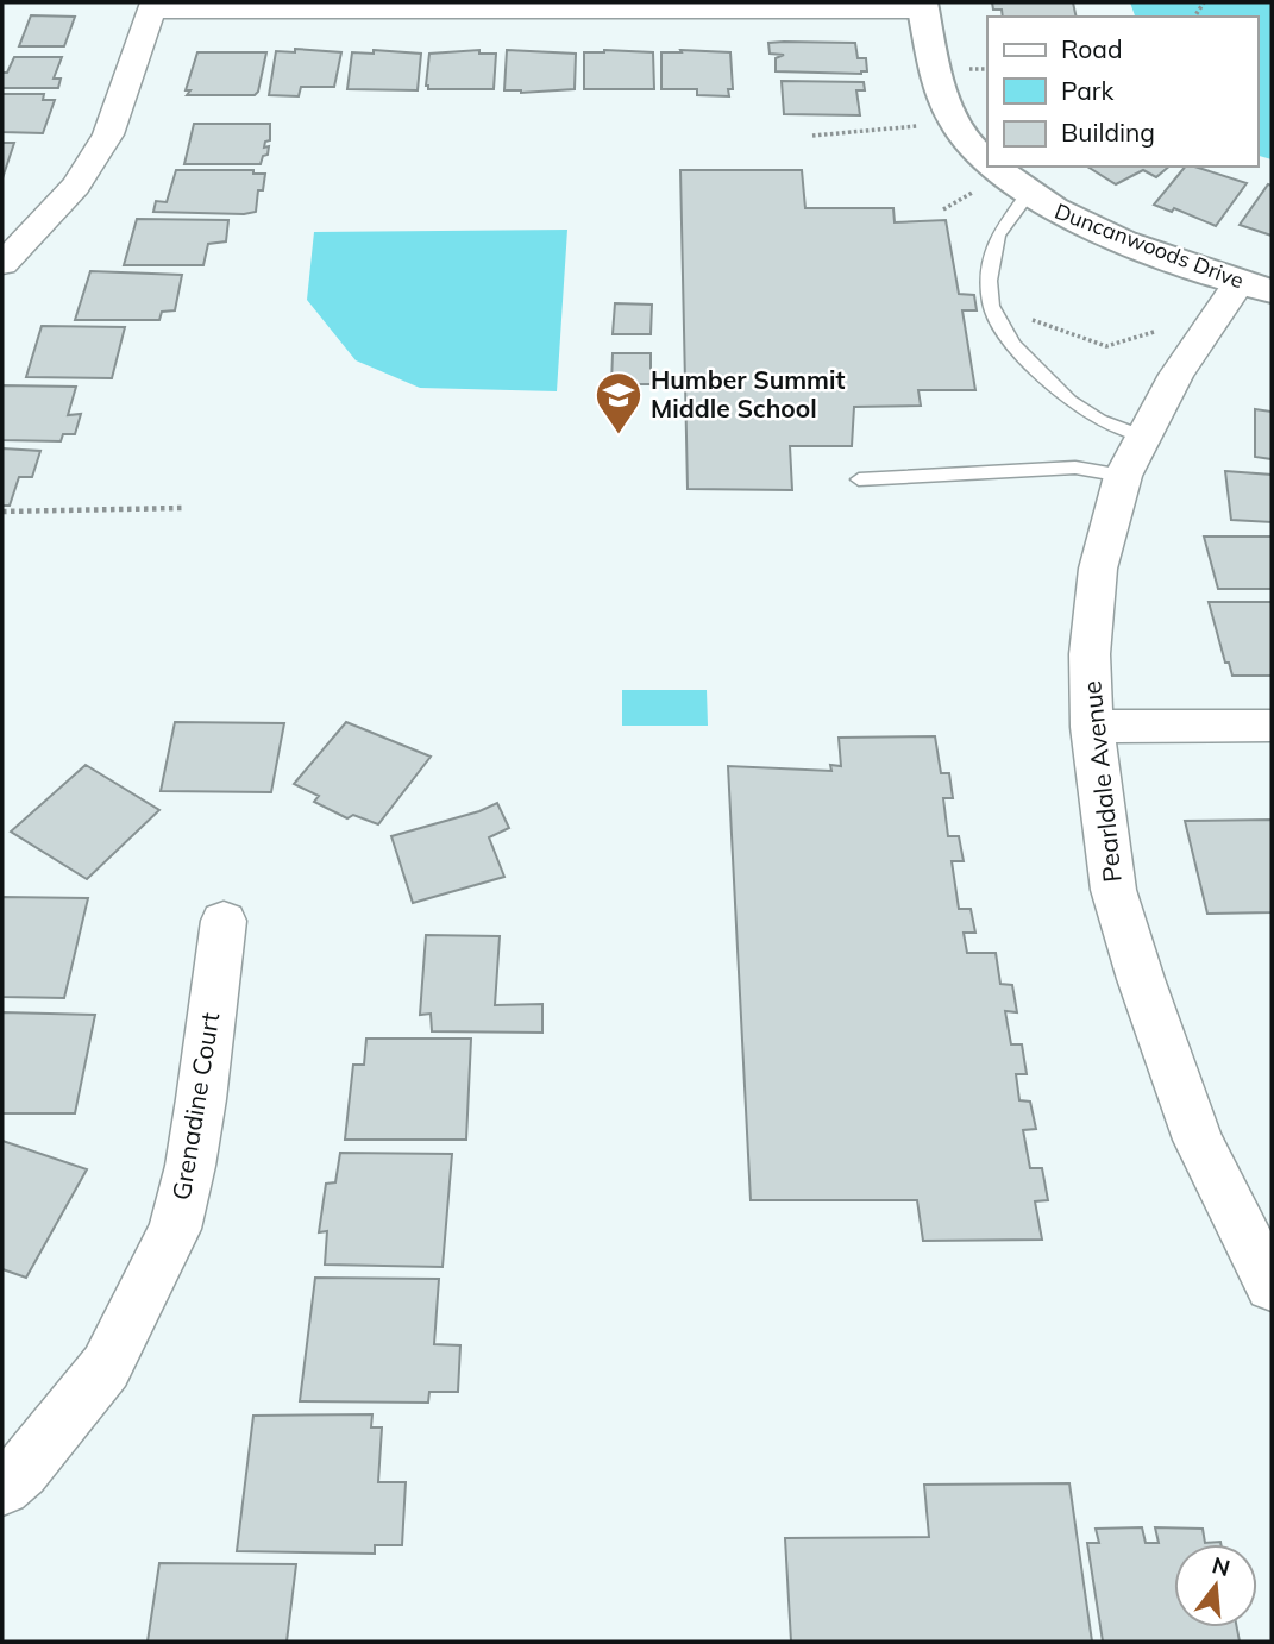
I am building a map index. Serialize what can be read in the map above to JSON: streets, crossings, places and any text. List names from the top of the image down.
{
  "streets": {
    "street": ["Duncanwoods Drive", "Pearldale Avenue", "Grenadine Court"]
  },
  "crossings": [
    ["Duncanwoods Drive", "Pearldale Avenue"]
  ],
  "places": {
    "school or university": ["Humber Summit Middle School"]
  },
  "legend": ["Road", "Park", "Building"],
  "north": "top"
}
